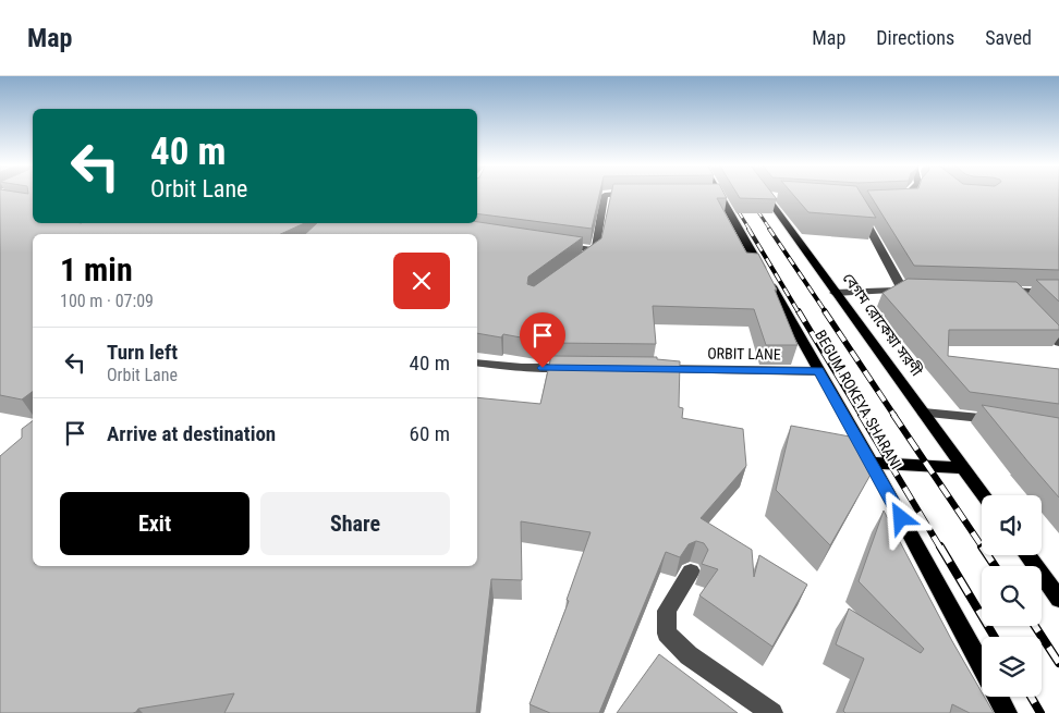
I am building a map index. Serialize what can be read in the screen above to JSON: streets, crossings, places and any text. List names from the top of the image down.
{
  "streets": {
    "main road": ["বেগম রোকেয়া সরণী", "BEGUM ROKEYA SHARANI"],
    "street": ["ORBIT LANE"]
  },
  "crossings": [
    ["ORBIT LANE", "BEGUM ROKEYA SHARANI"]
  ],
  "page": {
    "header": "Map",
    "nav": ["Map", "Directions", "Saved"],
    "turn": ["40 m", "Orbit Lane"],
    "heading": ["1 min", "100 m · 07:09"],
    "list": [
      {
        "name": "Turn left",
        "note": "Orbit Lane",
        "value": "40 m"
      },
      {
        "name": "Arrive at destination",
        "value": "60 m"
      }
    ],
    "buttons": ["Exit", "Share"]
  }
}
